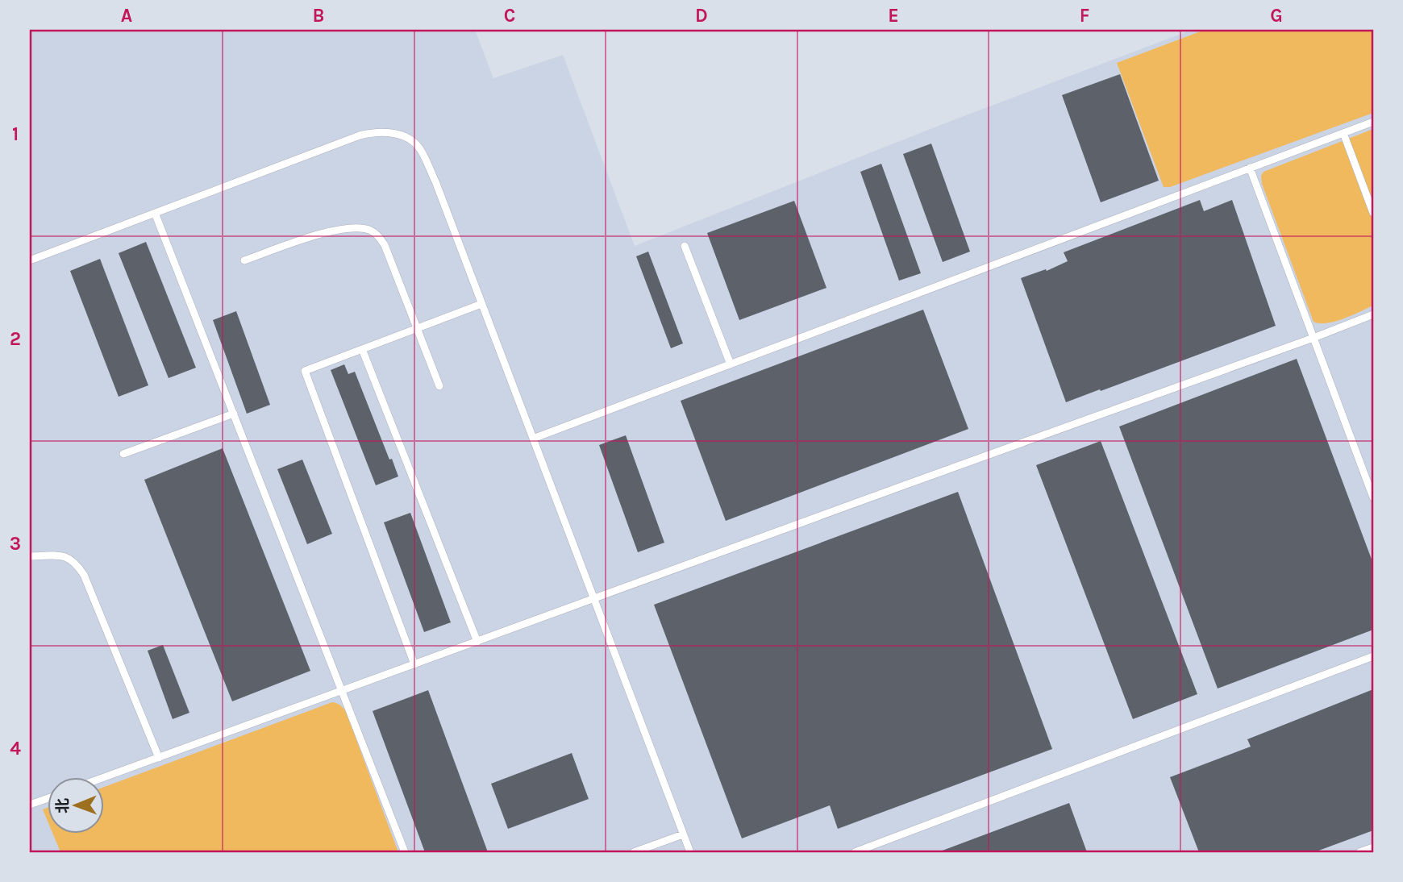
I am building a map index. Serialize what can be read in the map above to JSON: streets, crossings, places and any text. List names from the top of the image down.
{
  "north": "left",
  "grid": {
    "columns": [
      "A",
      "B",
      "C",
      "D",
      "E",
      "F",
      "G"
    ],
    "rows": [
      "1",
      "2",
      "3",
      "4"
    ]
  }
}
